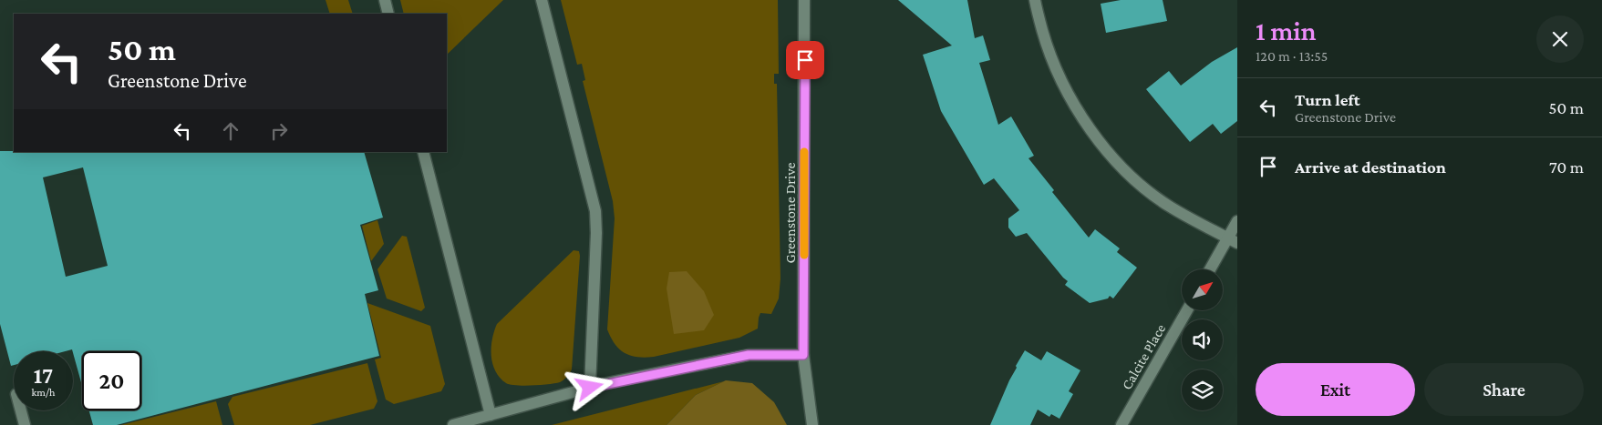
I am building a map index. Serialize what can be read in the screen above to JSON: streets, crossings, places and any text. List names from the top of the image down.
{
  "streets": {
    "street": ["Greenstone Drive", "Calcite Place"]
  },
  "north": "top right",
  "page": {
    "heading": ["1 min", "120 m · 13:55"],
    "turn": ["50 m", "Greenstone Drive"],
    "list": [
      {
        "name": "Turn left",
        "note": "Greenstone Drive",
        "value": "50 m"
      },
      {
        "name": "Arrive at destination",
        "value": "70 m"
      }
    ],
    "speed": "17 km/h",
    "limit": "20",
    "buttons": ["Exit", "Share"]
  }
}
